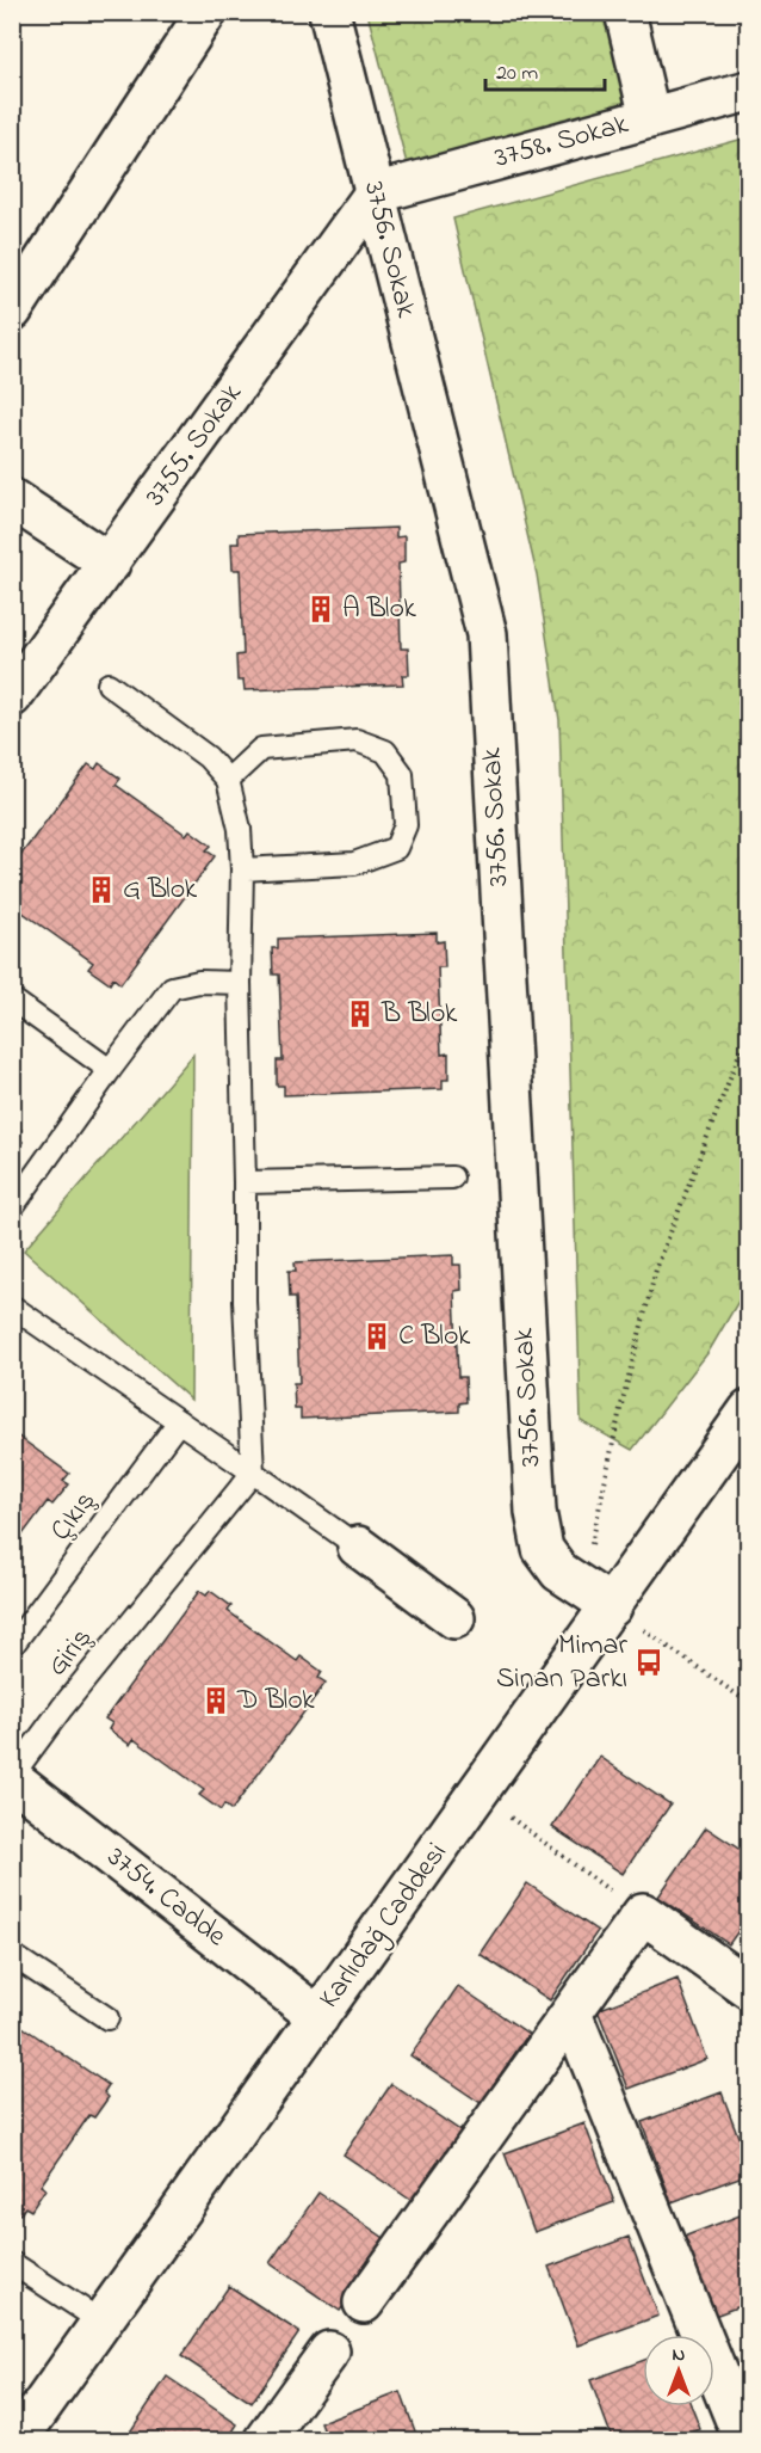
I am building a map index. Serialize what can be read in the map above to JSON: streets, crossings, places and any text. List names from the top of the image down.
{
  "streets": {
    "street": [
      "3758. Sokak",
      "3756. Sokak",
      "3755. Sokak",
      "3754. Cadde",
      "Karlıdağ Caddesi"
    ],
    "lane": ["Çıkış", "Giriş"]
  },
  "crossings": [
    ["3758. Sokak", "3756. Sokak"],
    ["3758. Sokak", "3755. Sokak"],
    ["3756. Sokak", "3755. Sokak"],
    ["3756. Sokak", "Karlıdağ Caddesi"],
    ["Giriş", "3754. Cadde"],
    ["3754. Cadde", "Karlıdağ Caddesi"]
  ],
  "places": {
    "building": [
      "A Blok",
      "G Blok",
      "B Blok",
      "C Blok",
      "D Blok"
    ],
    "bus stop": ["Mimar Sinan Parkı"]
  },
  "scale_bar": "20 m",
  "north": "top"
}
